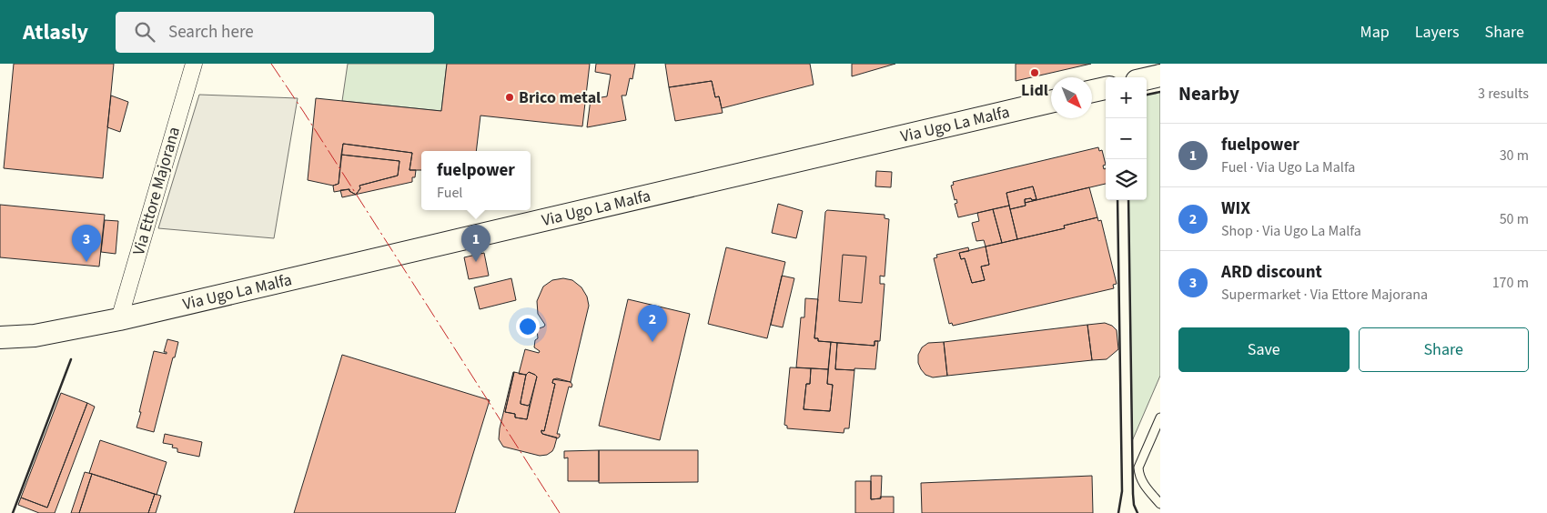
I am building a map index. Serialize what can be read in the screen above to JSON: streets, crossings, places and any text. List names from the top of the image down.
{
  "streets": {
    "street": ["Via Ugo La Malfa", "Via Ettore Majorana"]
  },
  "crossings": [
    ["Via Ugo La Malfa", "Via Ettore Majorana"]
  ],
  "places": ["Lidl", "Brico metal"],
  "north": "bottom right",
  "page": {
    "header": "Atlasly",
    "search": "Search here",
    "nav": ["Map", "Layers", "Share"],
    "heading": ["Nearby", "3 results"],
    "map_buttons": ["+", "−"],
    "list": [
      {
        "mark": "1",
        "name": "fuelpower",
        "note": "Fuel · Via Ugo La Malfa",
        "value": "30 m"
      },
      {
        "mark": "2",
        "name": "WIX",
        "note": "Shop · Via Ugo La Malfa",
        "value": "50 m"
      },
      {
        "mark": "3",
        "name": "ARD discount",
        "note": "Supermarket · Via Ettore Majorana",
        "value": "170 m"
      }
    ],
    "popup": ["fuelpower", "Fuel"],
    "pins": ["1", "3", "2"],
    "buttons": ["Save", "Share"]
  }
}
